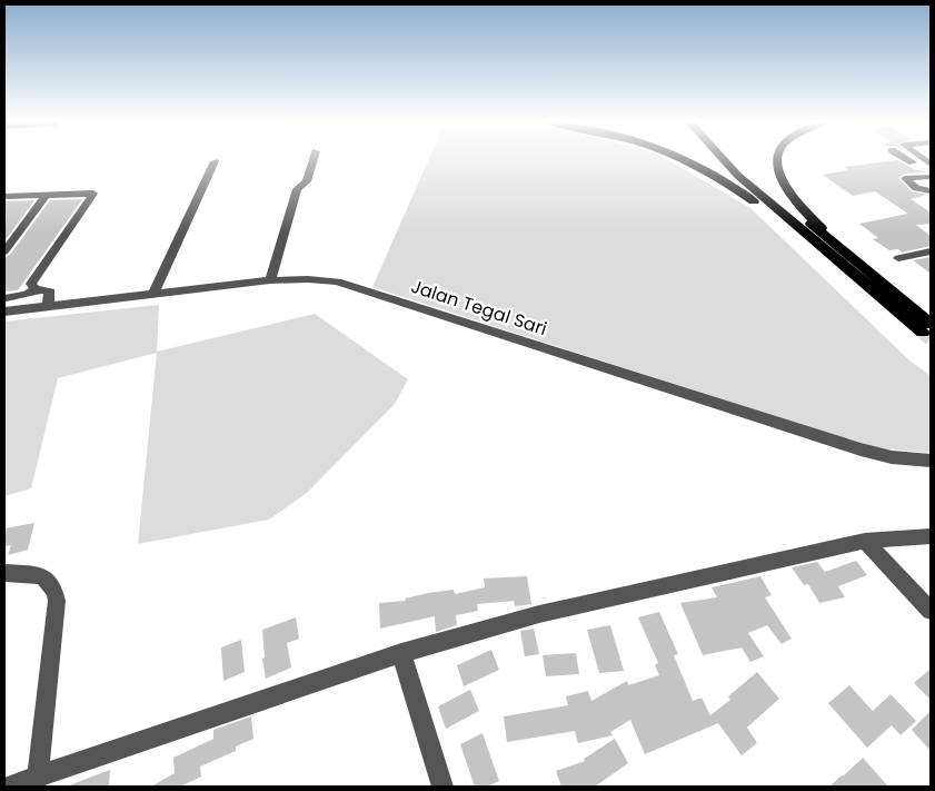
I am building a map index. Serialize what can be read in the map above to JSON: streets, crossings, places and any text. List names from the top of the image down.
{
  "streets": {
    "street": ["Jalan Tegal Sari"]
  }
}
